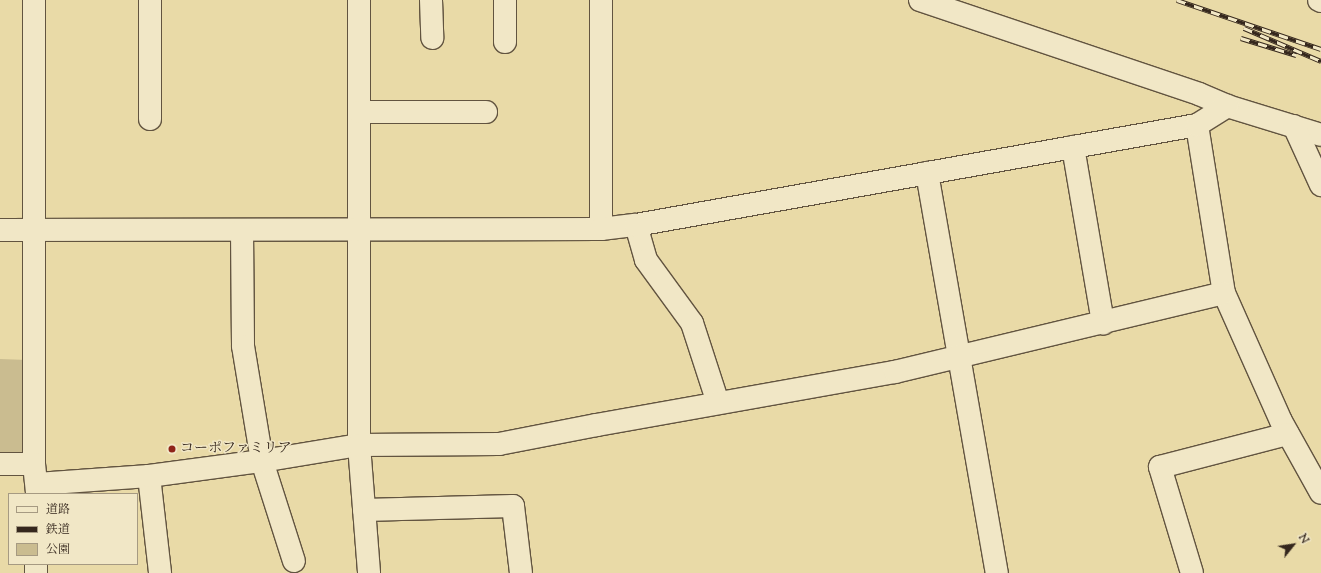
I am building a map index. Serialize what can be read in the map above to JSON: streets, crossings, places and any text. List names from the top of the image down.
{
  "places": ["コーポファミリア"],
  "legend": ["道路", "鉄道", "公園"],
  "north": "top right"
}
